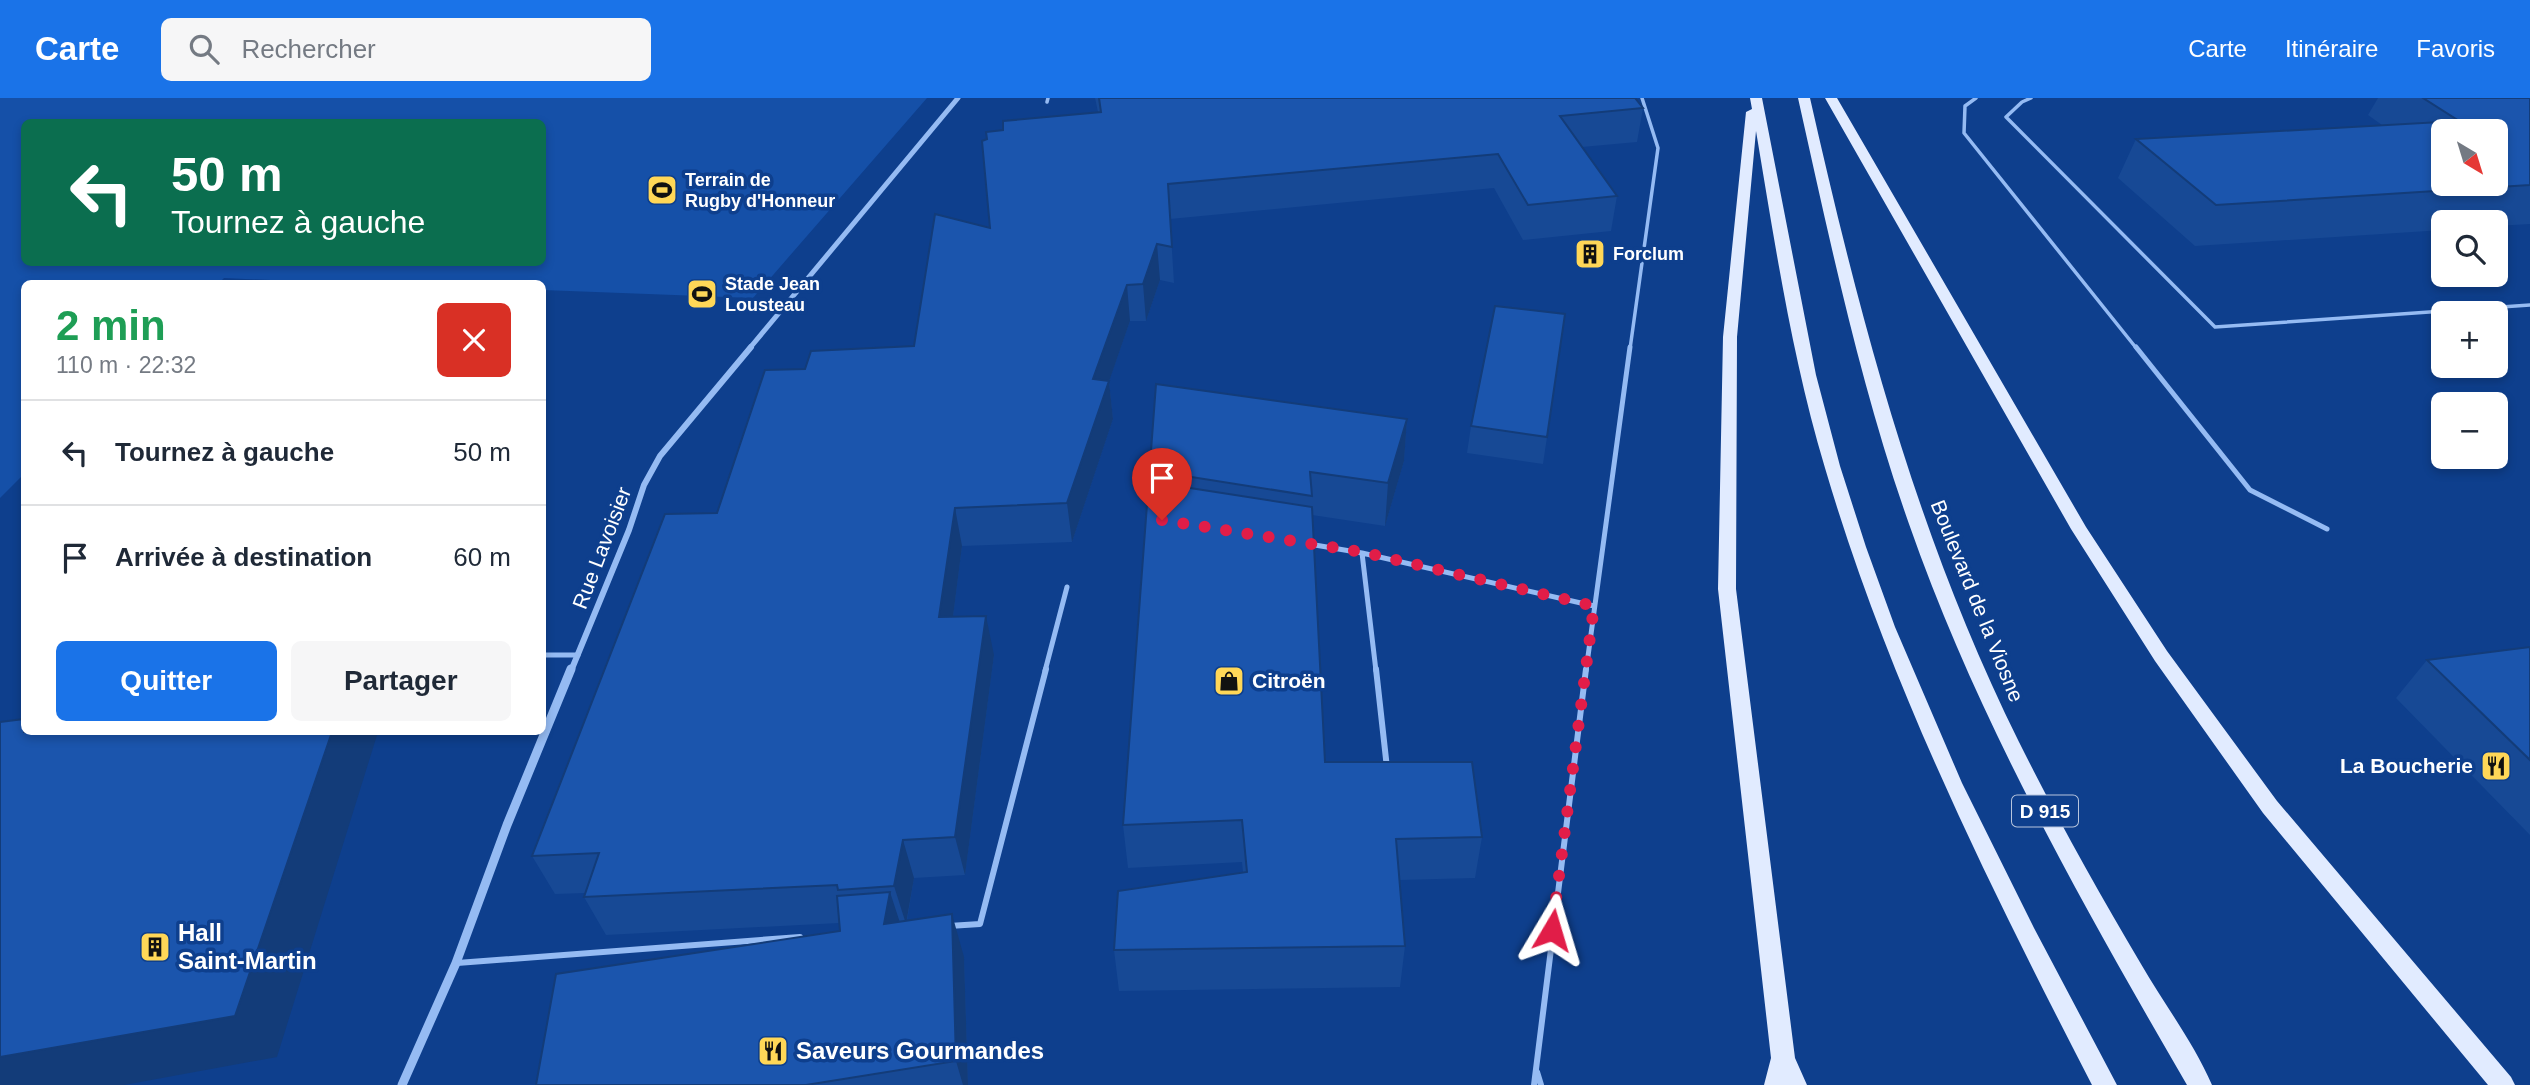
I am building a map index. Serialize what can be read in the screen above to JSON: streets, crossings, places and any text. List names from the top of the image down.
{
  "streets": {
    "main road": ["Boulevard de la Viosne", "D 915"],
    "street": ["Rue Lavoisier"]
  },
  "places": {
    "sports": ["Terrain de Rugby d'Honneur", "Stade Jean Lousteau"],
    "building": ["Forclum", "Hall Saint-Martin"],
    "shop": ["Citroën"],
    "restaurant": ["La Boucherie", "Saveurs Gourmandes"]
  },
  "north": "bottom right",
  "page": {
    "header": "Carte",
    "search": "Rechercher",
    "nav": ["Carte", "Itinéraire", "Favoris"],
    "map_buttons": ["+", "−"],
    "turn": ["50 m", "Tournez à gauche"],
    "heading": ["2 min", "110 m · 22:32"],
    "list": [
      {
        "name": "Tournez à gauche",
        "value": "50 m"
      },
      {
        "name": "Arrivée à destination",
        "value": "60 m"
      }
    ],
    "buttons": ["Quitter", "Partager"]
  }
}
